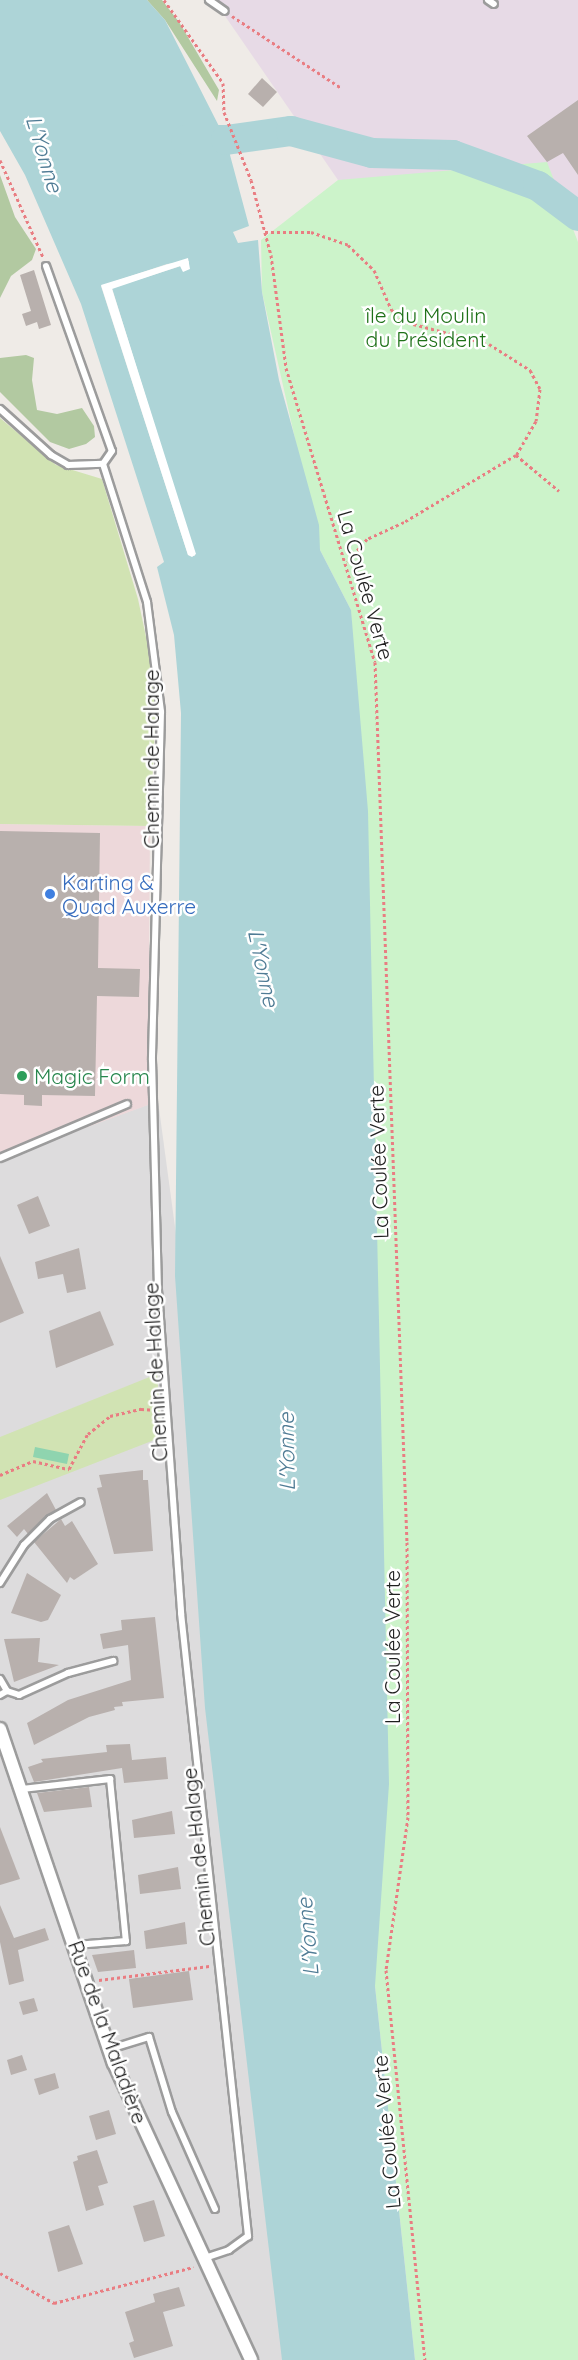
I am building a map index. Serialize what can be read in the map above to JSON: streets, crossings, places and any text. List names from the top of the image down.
{
  "streets": {
    "street": ["Rue de la Maladière"],
    "path": ["La Coulée Verte"]
  },
  "water": ["L'Yonne"],
  "parks": ["île du Moulin du Président"],
  "places": ["Karting & Quad Auxerre", "Magic Form"]
}
